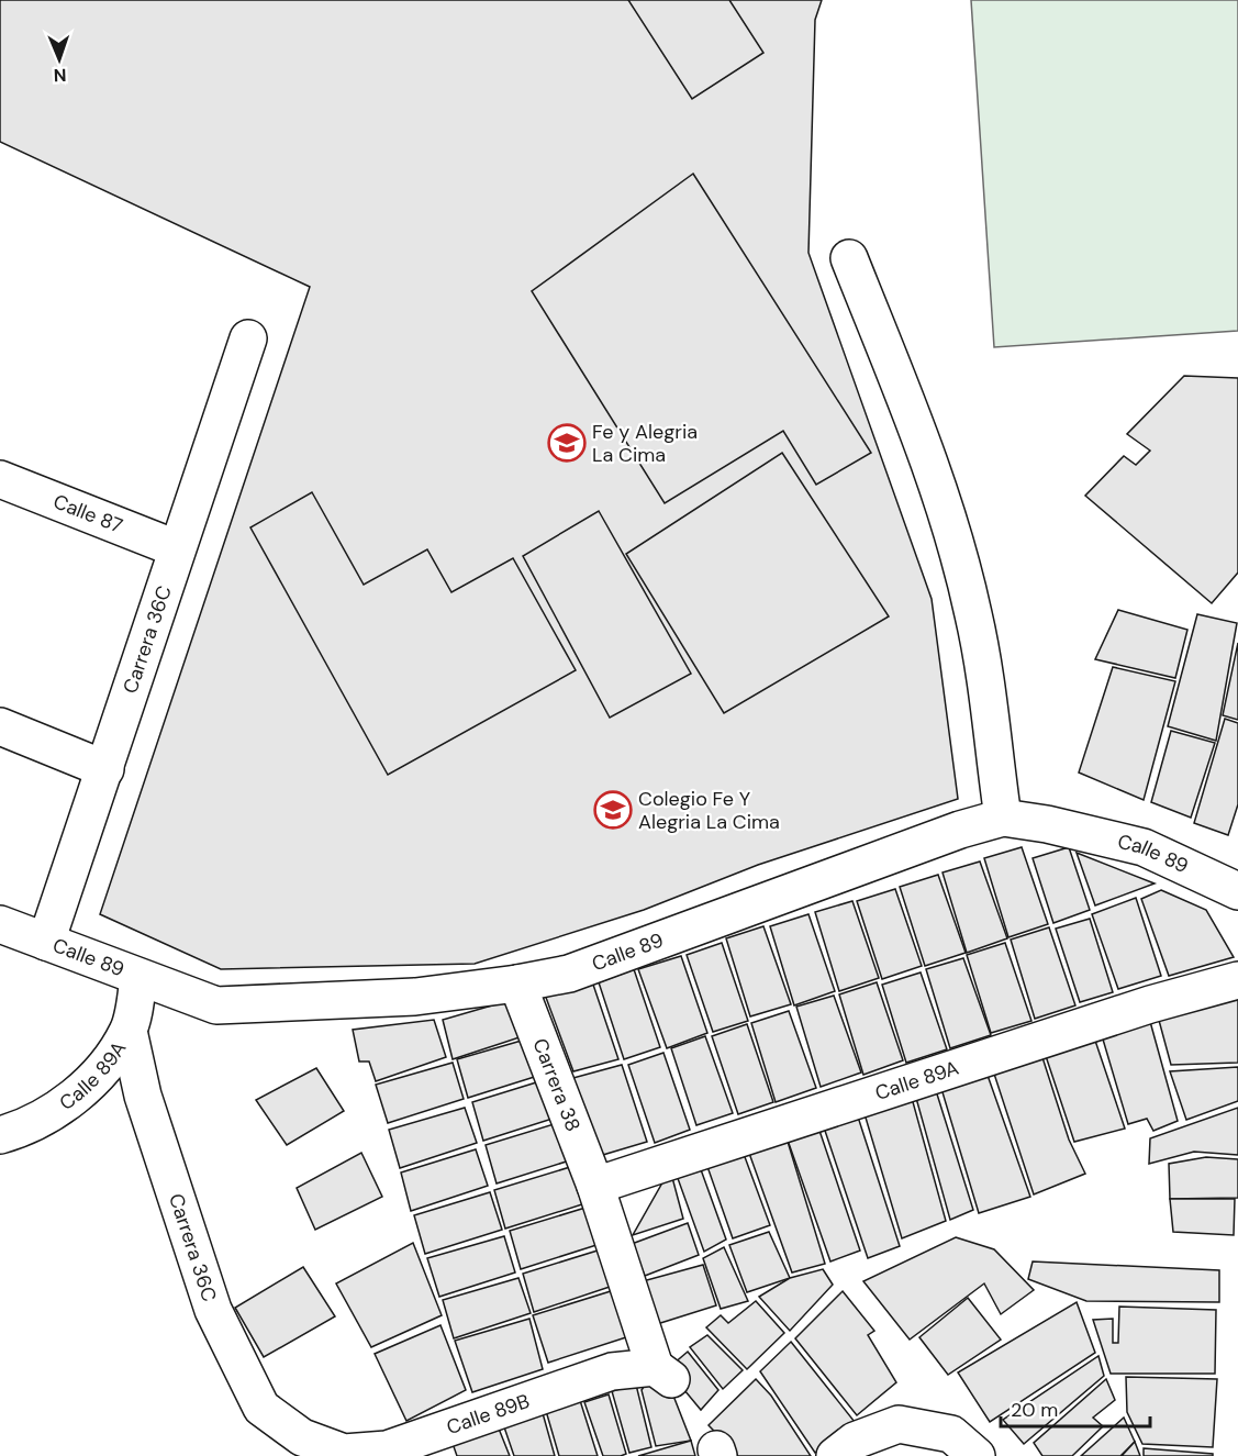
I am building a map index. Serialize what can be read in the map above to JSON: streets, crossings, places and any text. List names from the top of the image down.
{
  "streets": {
    "street": [
      "Calle 87",
      "Carrera 36C",
      "Calle 89",
      "Calle 89A",
      "Carrera 38",
      "Calle 89B"
    ]
  },
  "crossings": [
    ["Calle 87", "Carrera 36C"],
    ["Carrera 36C", "Calle 89"],
    ["Carrera 36C", "Calle 89A"],
    ["Carrera 36C", "Calle 89B"],
    ["Calle 89", "Calle 89A"],
    ["Calle 89", "Carrera 38"],
    ["Calle 89A", "Carrera 38"],
    ["Carrera 38", "Calle 89B"]
  ],
  "places": {
    "school or university": ["Fe y Alegria La Cima", "Colegio Fe Y Alegria La Cima"]
  },
  "scale_bar": "20 m",
  "north": "bottom"
}
